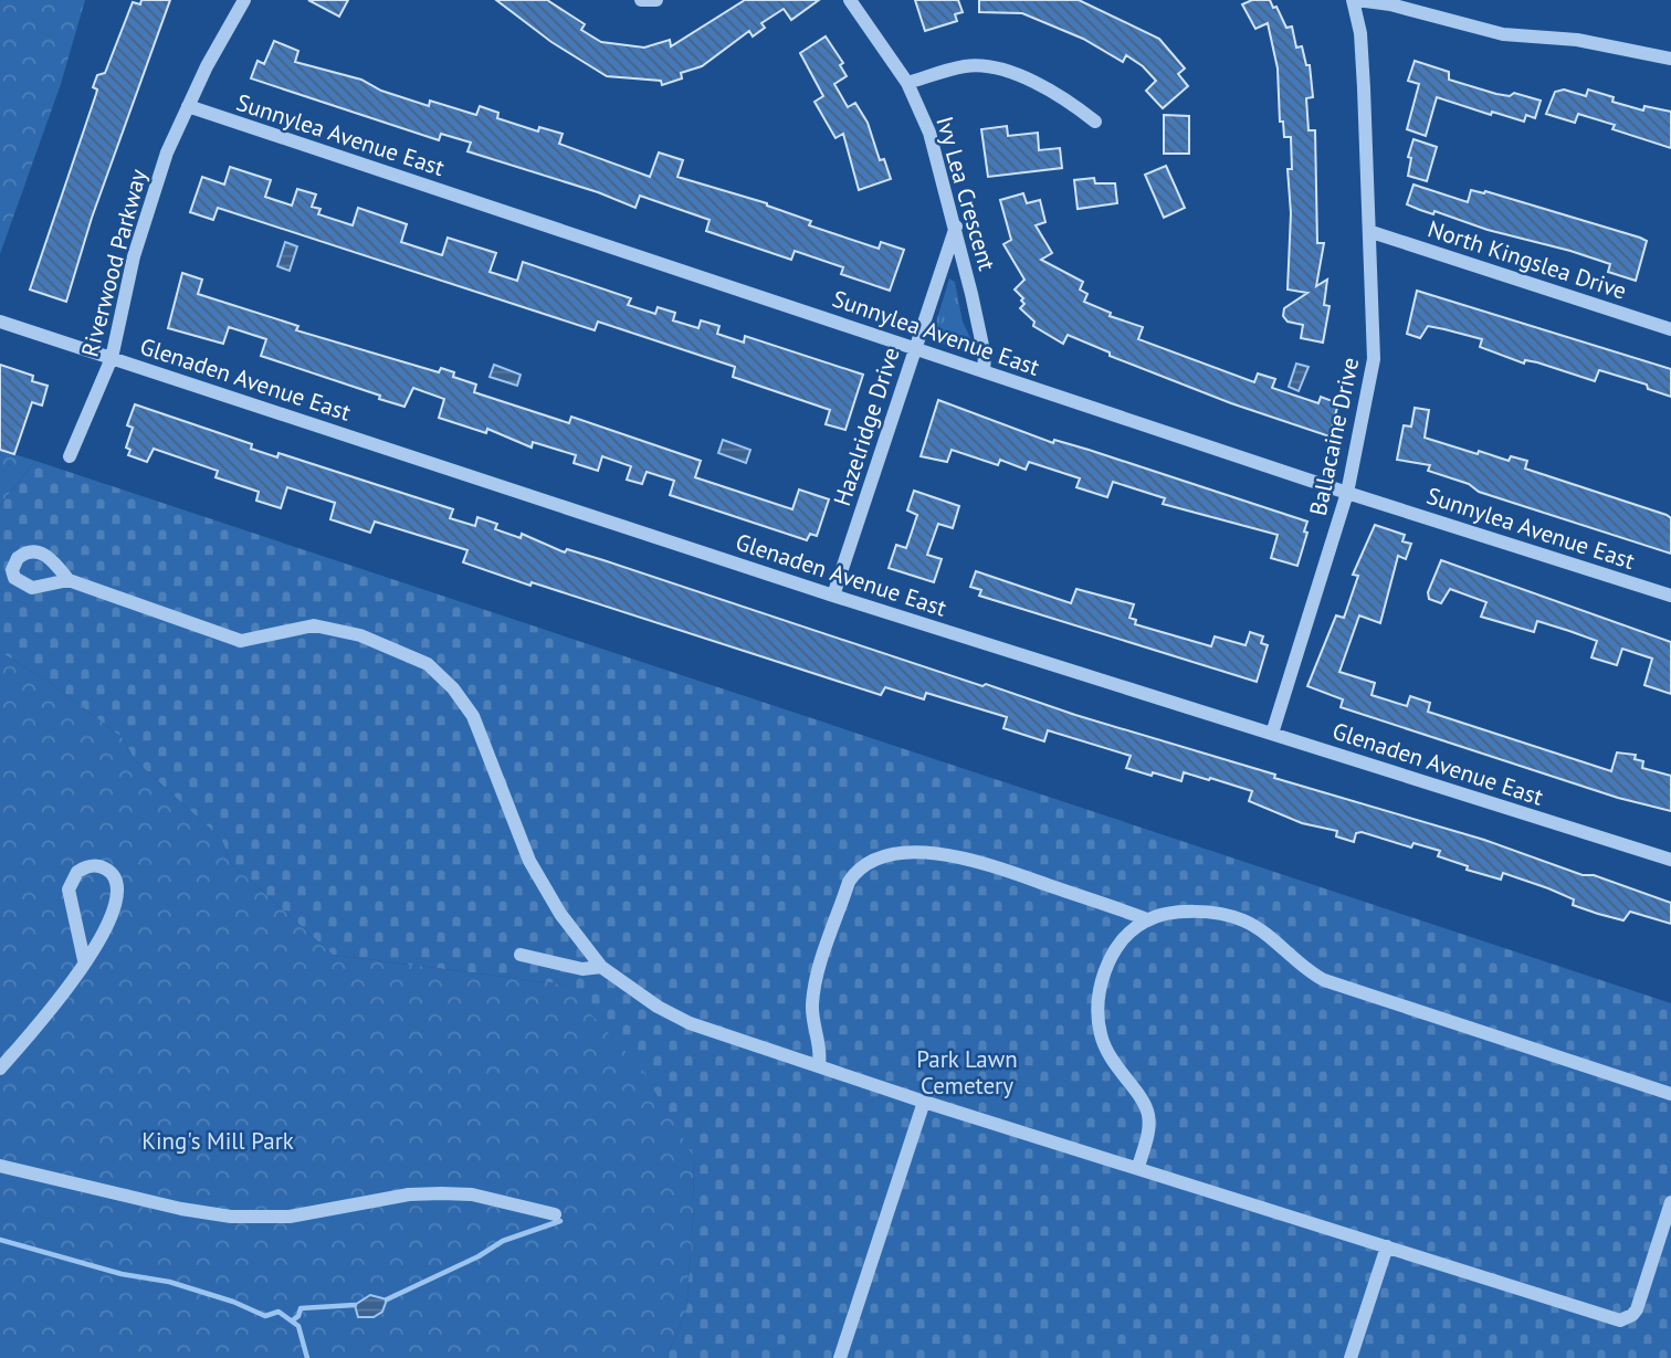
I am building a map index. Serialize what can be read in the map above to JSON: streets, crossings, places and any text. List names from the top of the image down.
{
  "streets": {
    "street": [
      "Sunnylea Avenue East",
      "Ivy Lea Crescent",
      "North Kingslea Drive",
      "Riverwood Parkway",
      "Glenaden Avenue East",
      "Hazelridge Drive",
      "Ballacaine Drive"
    ]
  },
  "crossings": [
    ["Sunnylea Avenue East", "Ivy Lea Crescent"],
    ["Sunnylea Avenue East", "Riverwood Parkway"],
    ["Sunnylea Avenue East", "Hazelridge Drive"],
    ["Sunnylea Avenue East", "Ballacaine Drive"],
    ["Ivy Lea Crescent", "Hazelridge Drive"],
    ["North Kingslea Drive", "Ballacaine Drive"],
    ["Riverwood Parkway", "Glenaden Avenue East"],
    ["Glenaden Avenue East", "Hazelridge Drive"],
    ["Glenaden Avenue East", "Ballacaine Drive"]
  ],
  "parks": ["Park Lawn Cemetery", "King's Mill Park"]
}
